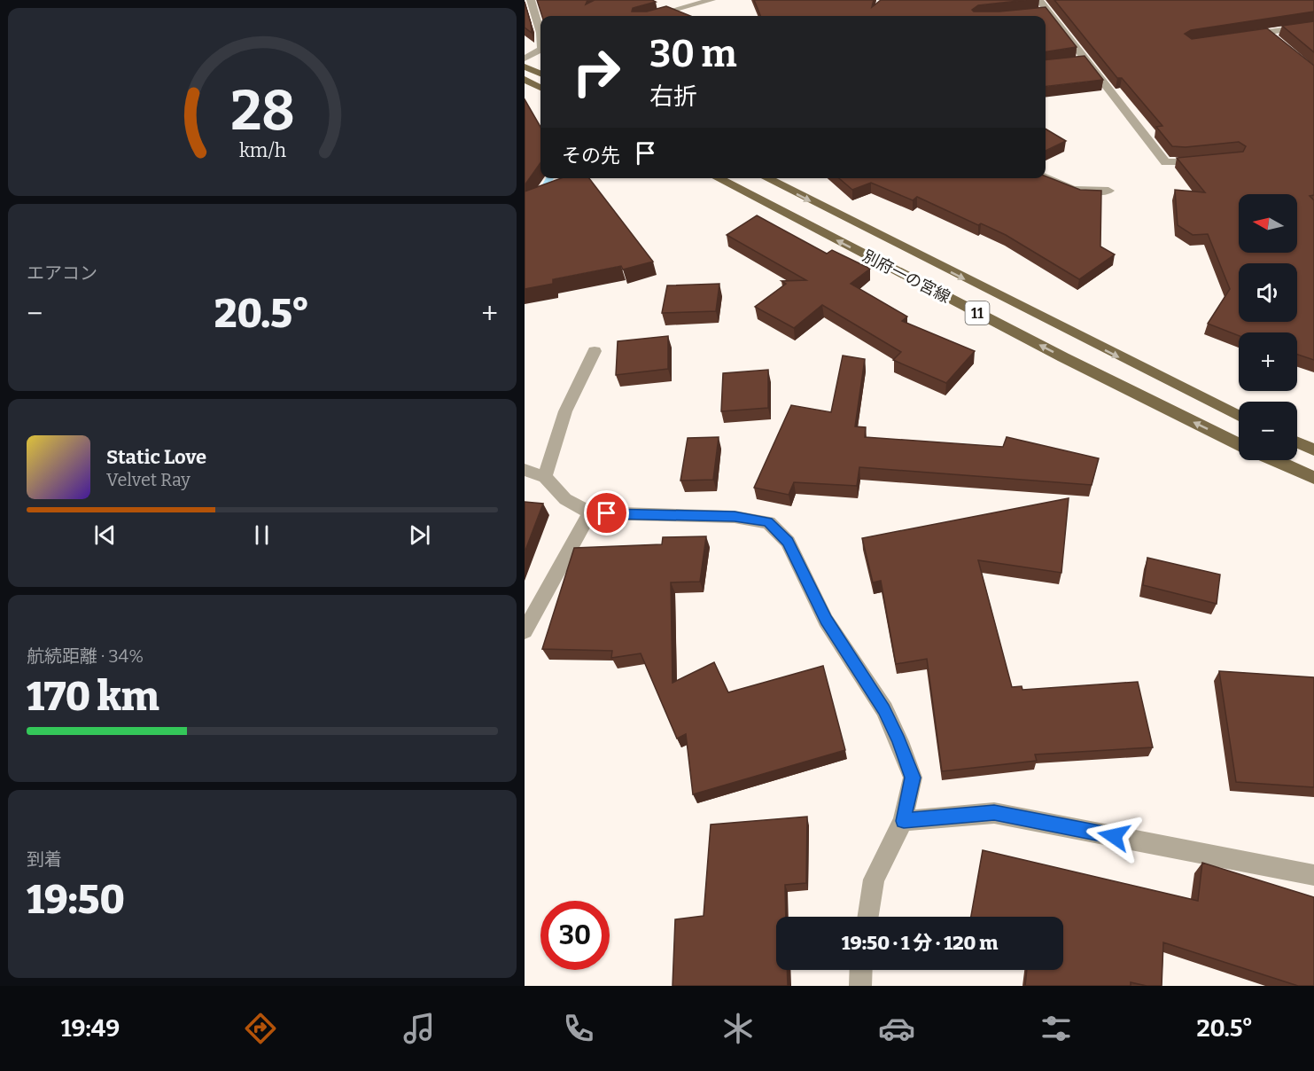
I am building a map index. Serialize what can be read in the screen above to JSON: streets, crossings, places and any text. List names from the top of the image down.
{
  "streets": {
    "main road": ["別府一の宮線", "11"]
  },
  "north": "left",
  "page": {
    "turn": ["30 m", "右折"],
    "then": "その先",
    "map_buttons": ["+", "−"],
    "tile": [
      "エアコン",
      ["航続距離 · 34%", "170 km"],
      ["到着", "19:50"]
    ],
    "heat": ["−", "20.5°", "+"],
    "song": ["Static Love", "Velvet Ray"],
    "limit": "30",
    "trip": "19:50 · 1 分 · 120 m",
    "tabs": ["19:49", "20.5°"],
    "gauge": ["28", "km/h"]
  }
}
